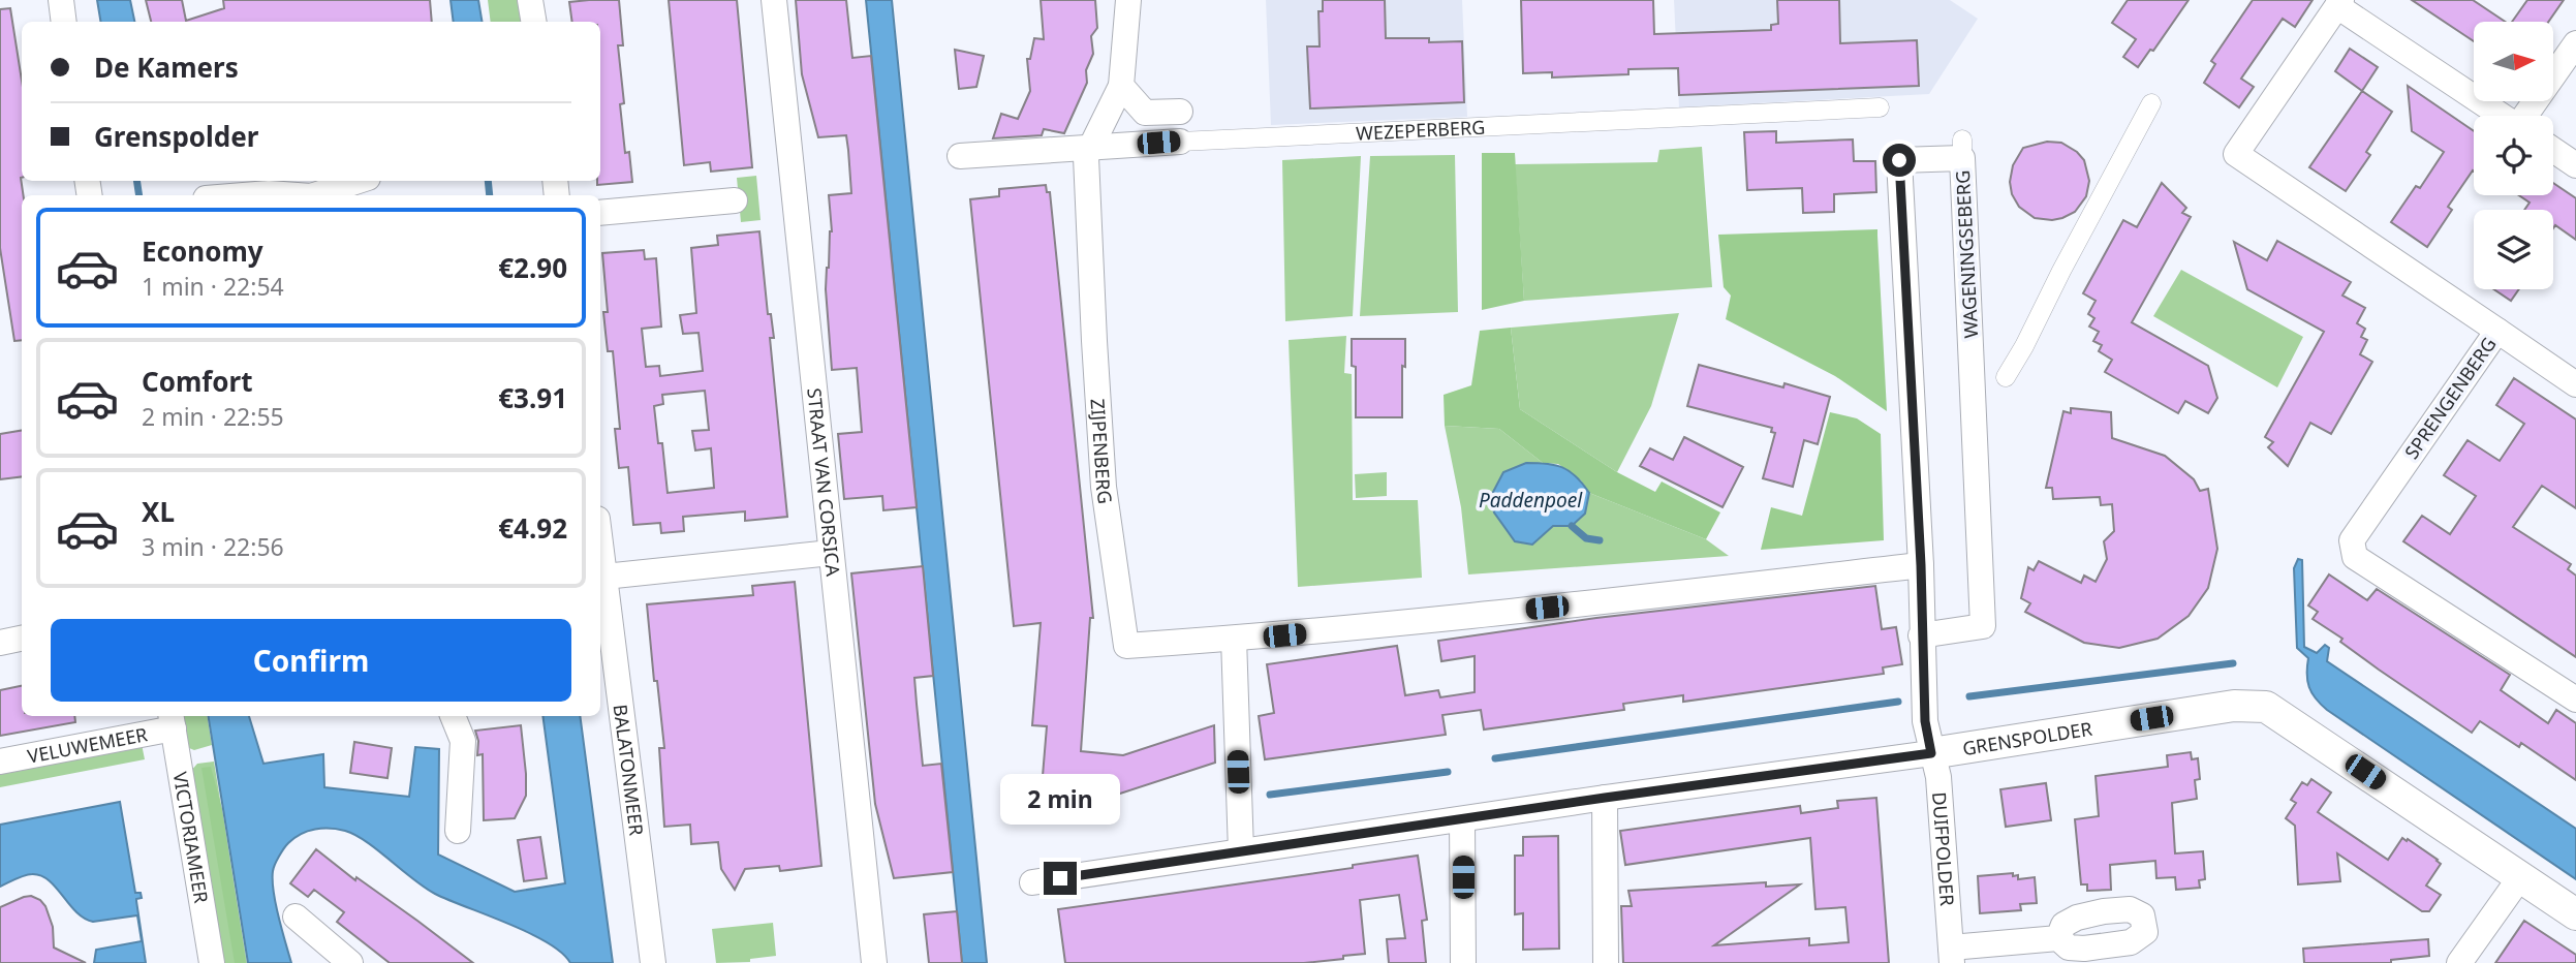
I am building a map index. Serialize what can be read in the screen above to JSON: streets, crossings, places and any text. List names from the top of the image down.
{
  "streets": {
    "street": [
      "WEZEPERBERG",
      "WAGENINGSEBERG",
      "SPRENGENBERG",
      "ZIJPENBERG",
      "STRAAT VAN CORSICA",
      "GRENSPOLDER",
      "VELUWEMEER",
      "BALATONMEER",
      "VICTORIAMEER",
      "DUIFPOLDER"
    ]
  },
  "crossings": [
    ["WEZEPERBERG", "ZIJPENBERG"],
    ["WAGENINGSEBERG", "ZIJPENBERG"],
    ["WAGENINGSEBERG", "GRENSPOLDER"],
    ["WAGENINGSEBERG", "DUIFPOLDER"],
    ["GRENSPOLDER", "DUIFPOLDER"],
    ["VELUWEMEER", "VICTORIAMEER"]
  ],
  "water": ["Paddenpoel"],
  "north": "right",
  "page": {
    "banner": ["De Kamers", "Grenspolder"],
    "list": [
      {
        "name": "Economy",
        "note": "1 min · 22:54",
        "value": "€2.90"
      },
      {
        "name": "Comfort",
        "note": "2 min · 22:55",
        "value": "€3.91"
      },
      {
        "name": "XL",
        "note": "3 min · 22:56",
        "value": "€4.92"
      }
    ],
    "buttons": "Confirm",
    "bubble": "2 min"
  }
}
